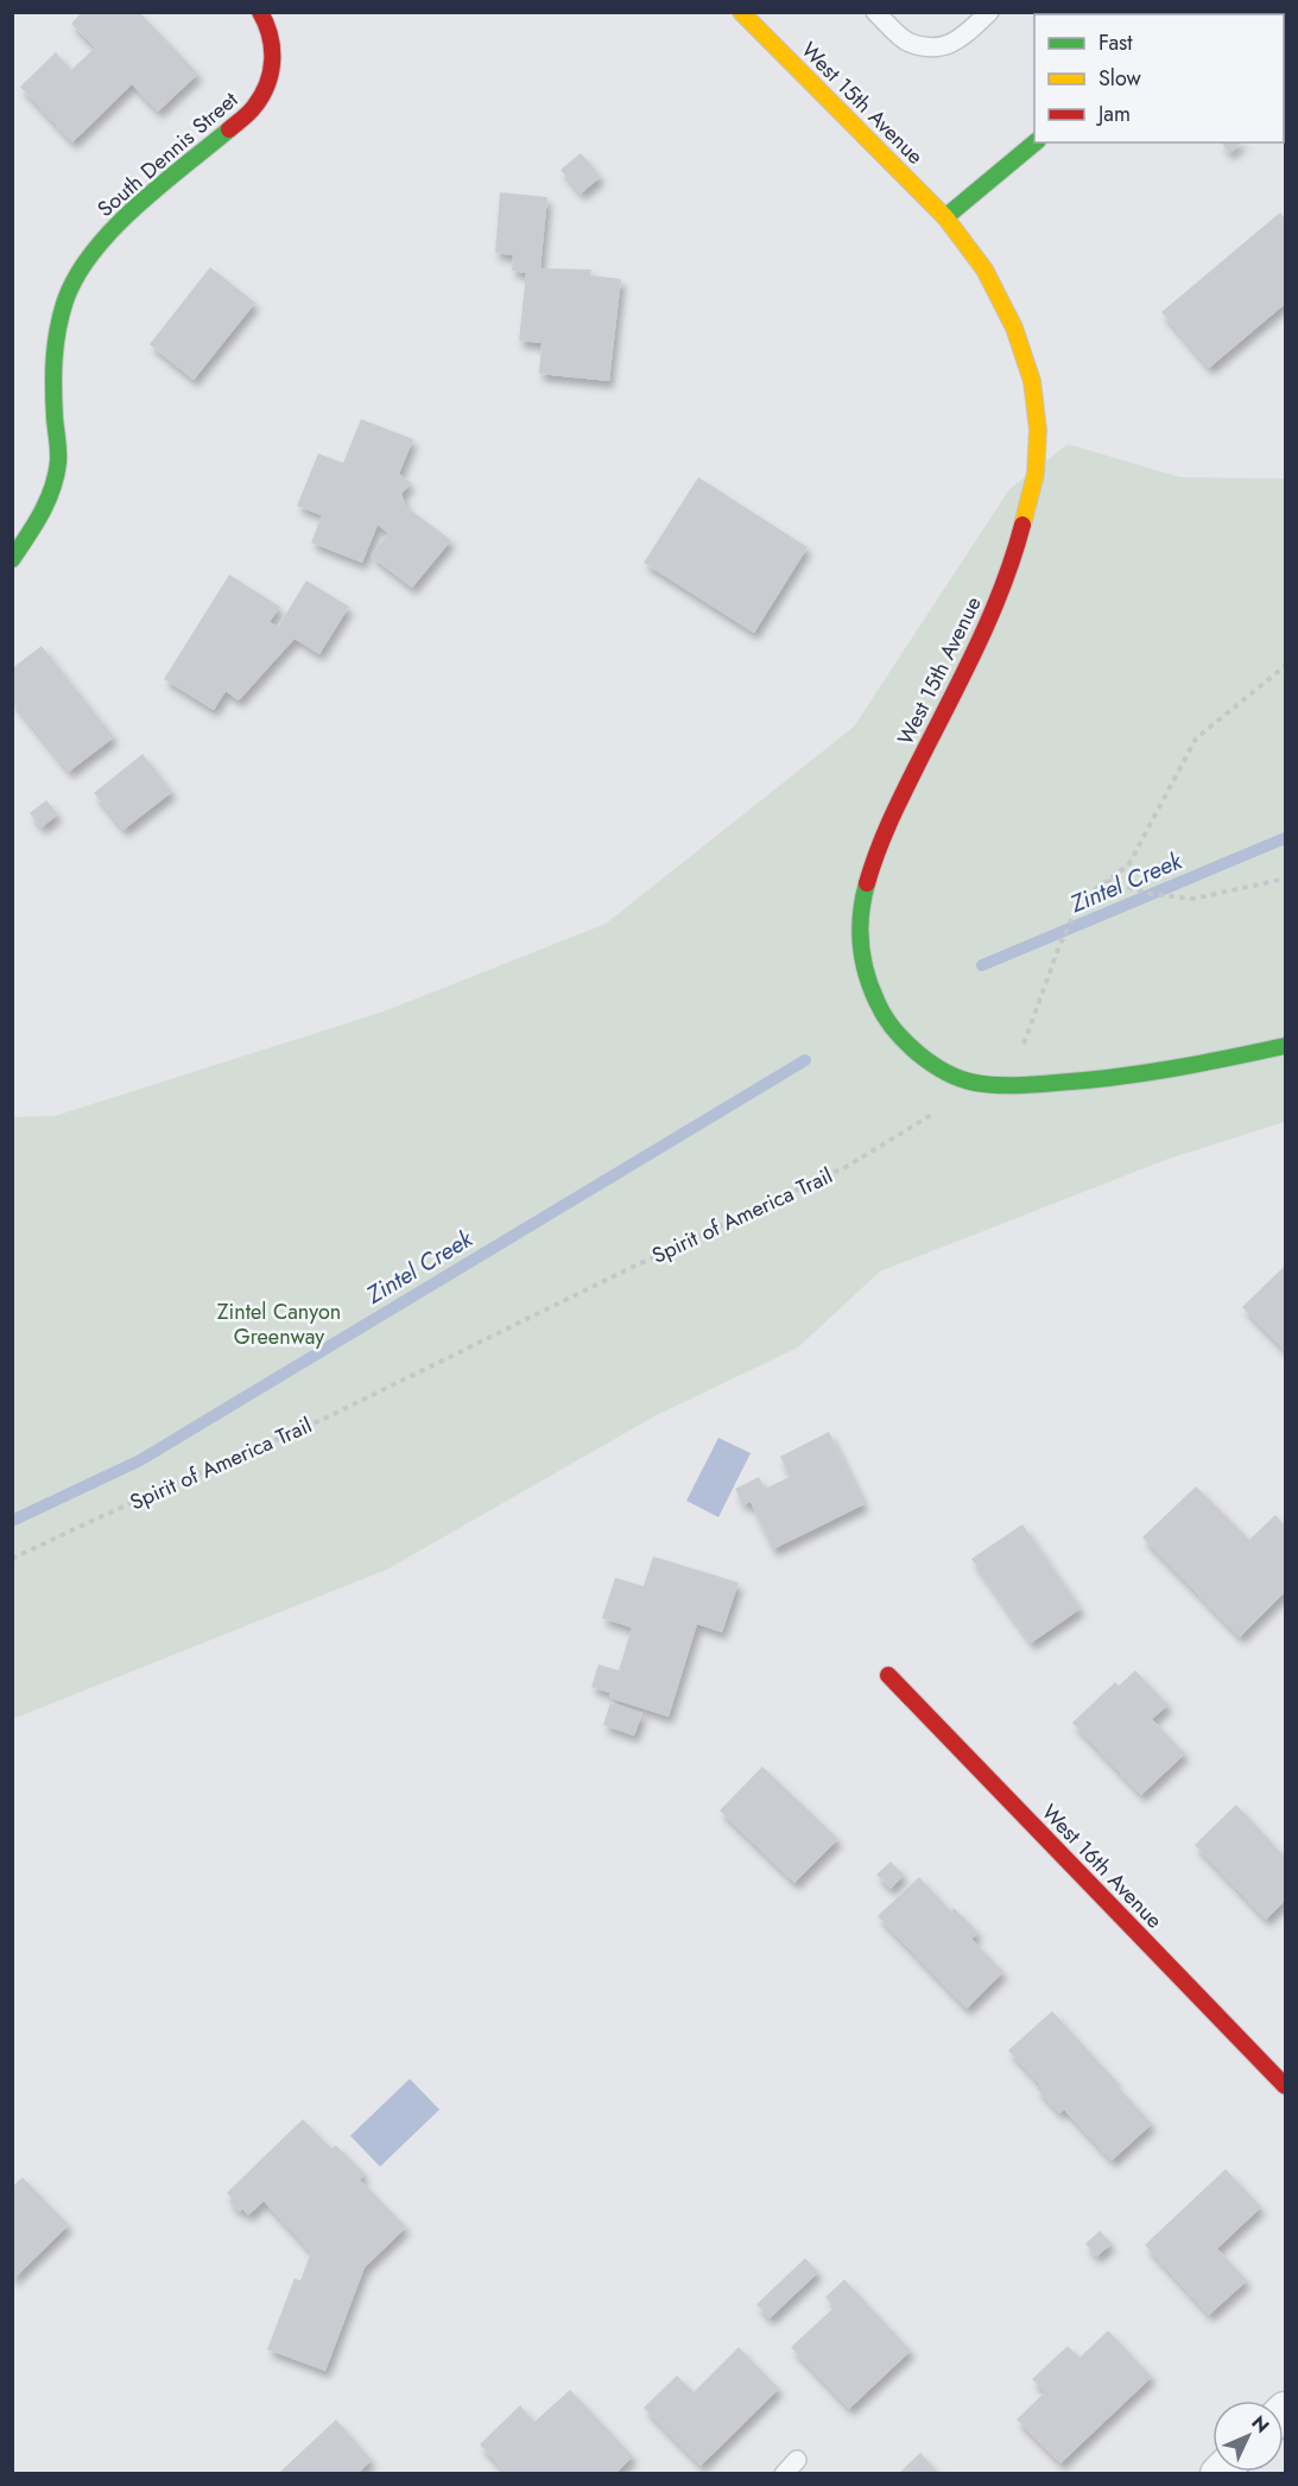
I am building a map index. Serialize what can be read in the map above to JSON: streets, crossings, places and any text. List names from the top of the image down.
{
  "streets": {
    "street": ["West 15th Avenue", "South Dennis Street", "West 16th Avenue"],
    "path": ["Spirit of America Trail"]
  },
  "crossings": [
    ["West 15th Avenue", "Spirit of America Trail"]
  ],
  "water": ["Zintel Creek"],
  "parks": ["Zintel Canyon Greenway"],
  "legend": ["Fast", "Slow", "Jam"],
  "north": "top right"
}
